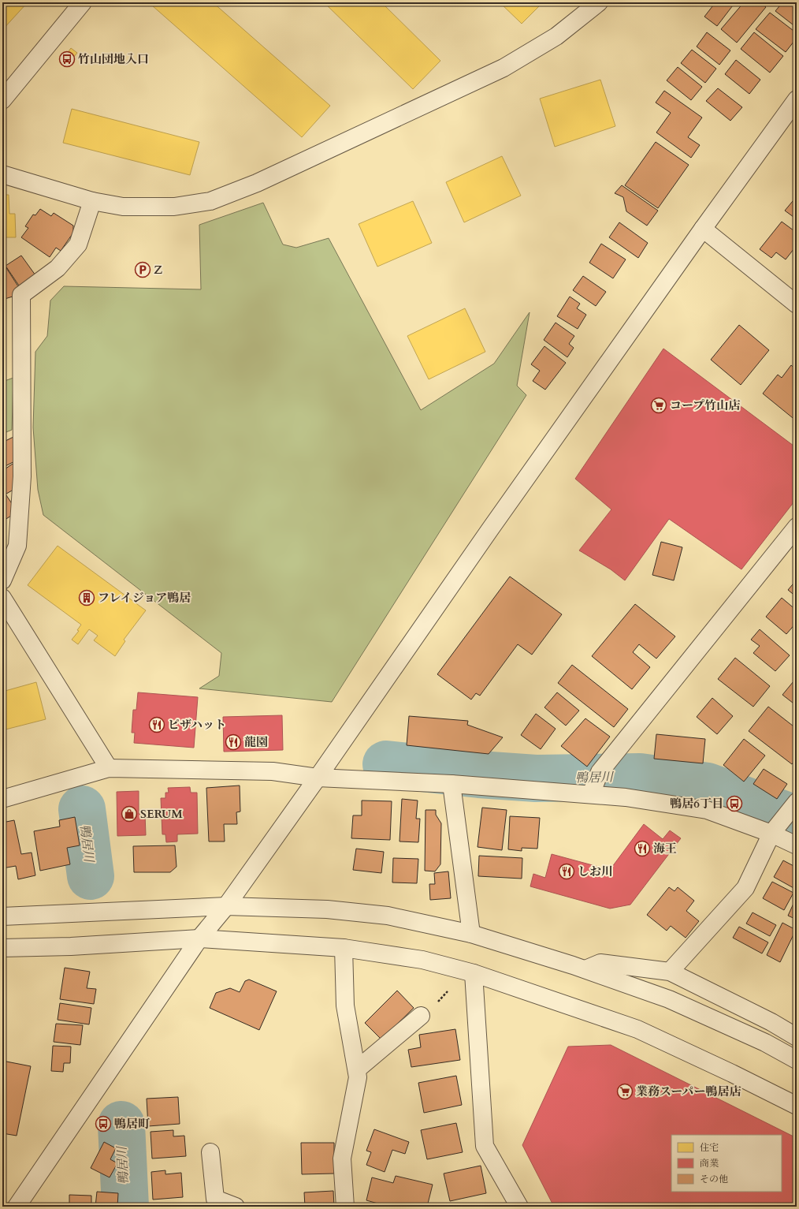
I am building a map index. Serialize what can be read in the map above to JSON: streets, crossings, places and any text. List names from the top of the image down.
{
  "water": ["鴨居川"],
  "places": {
    "bus stop": ["竹山団地入口", "鴨居6丁目", "鴨居町"],
    "parking": ["Z"],
    "supermarket": ["コープ竹山店", "業務スーパー鴨居店"],
    "building": ["フレイジョア鴨居"],
    "restaurant": [
      "ピザハット",
      "龍園",
      "海王",
      "しお川"
    ],
    "shop": ["SERUM"]
  },
  "legend": ["住宅", "商業", "その他"]
}
